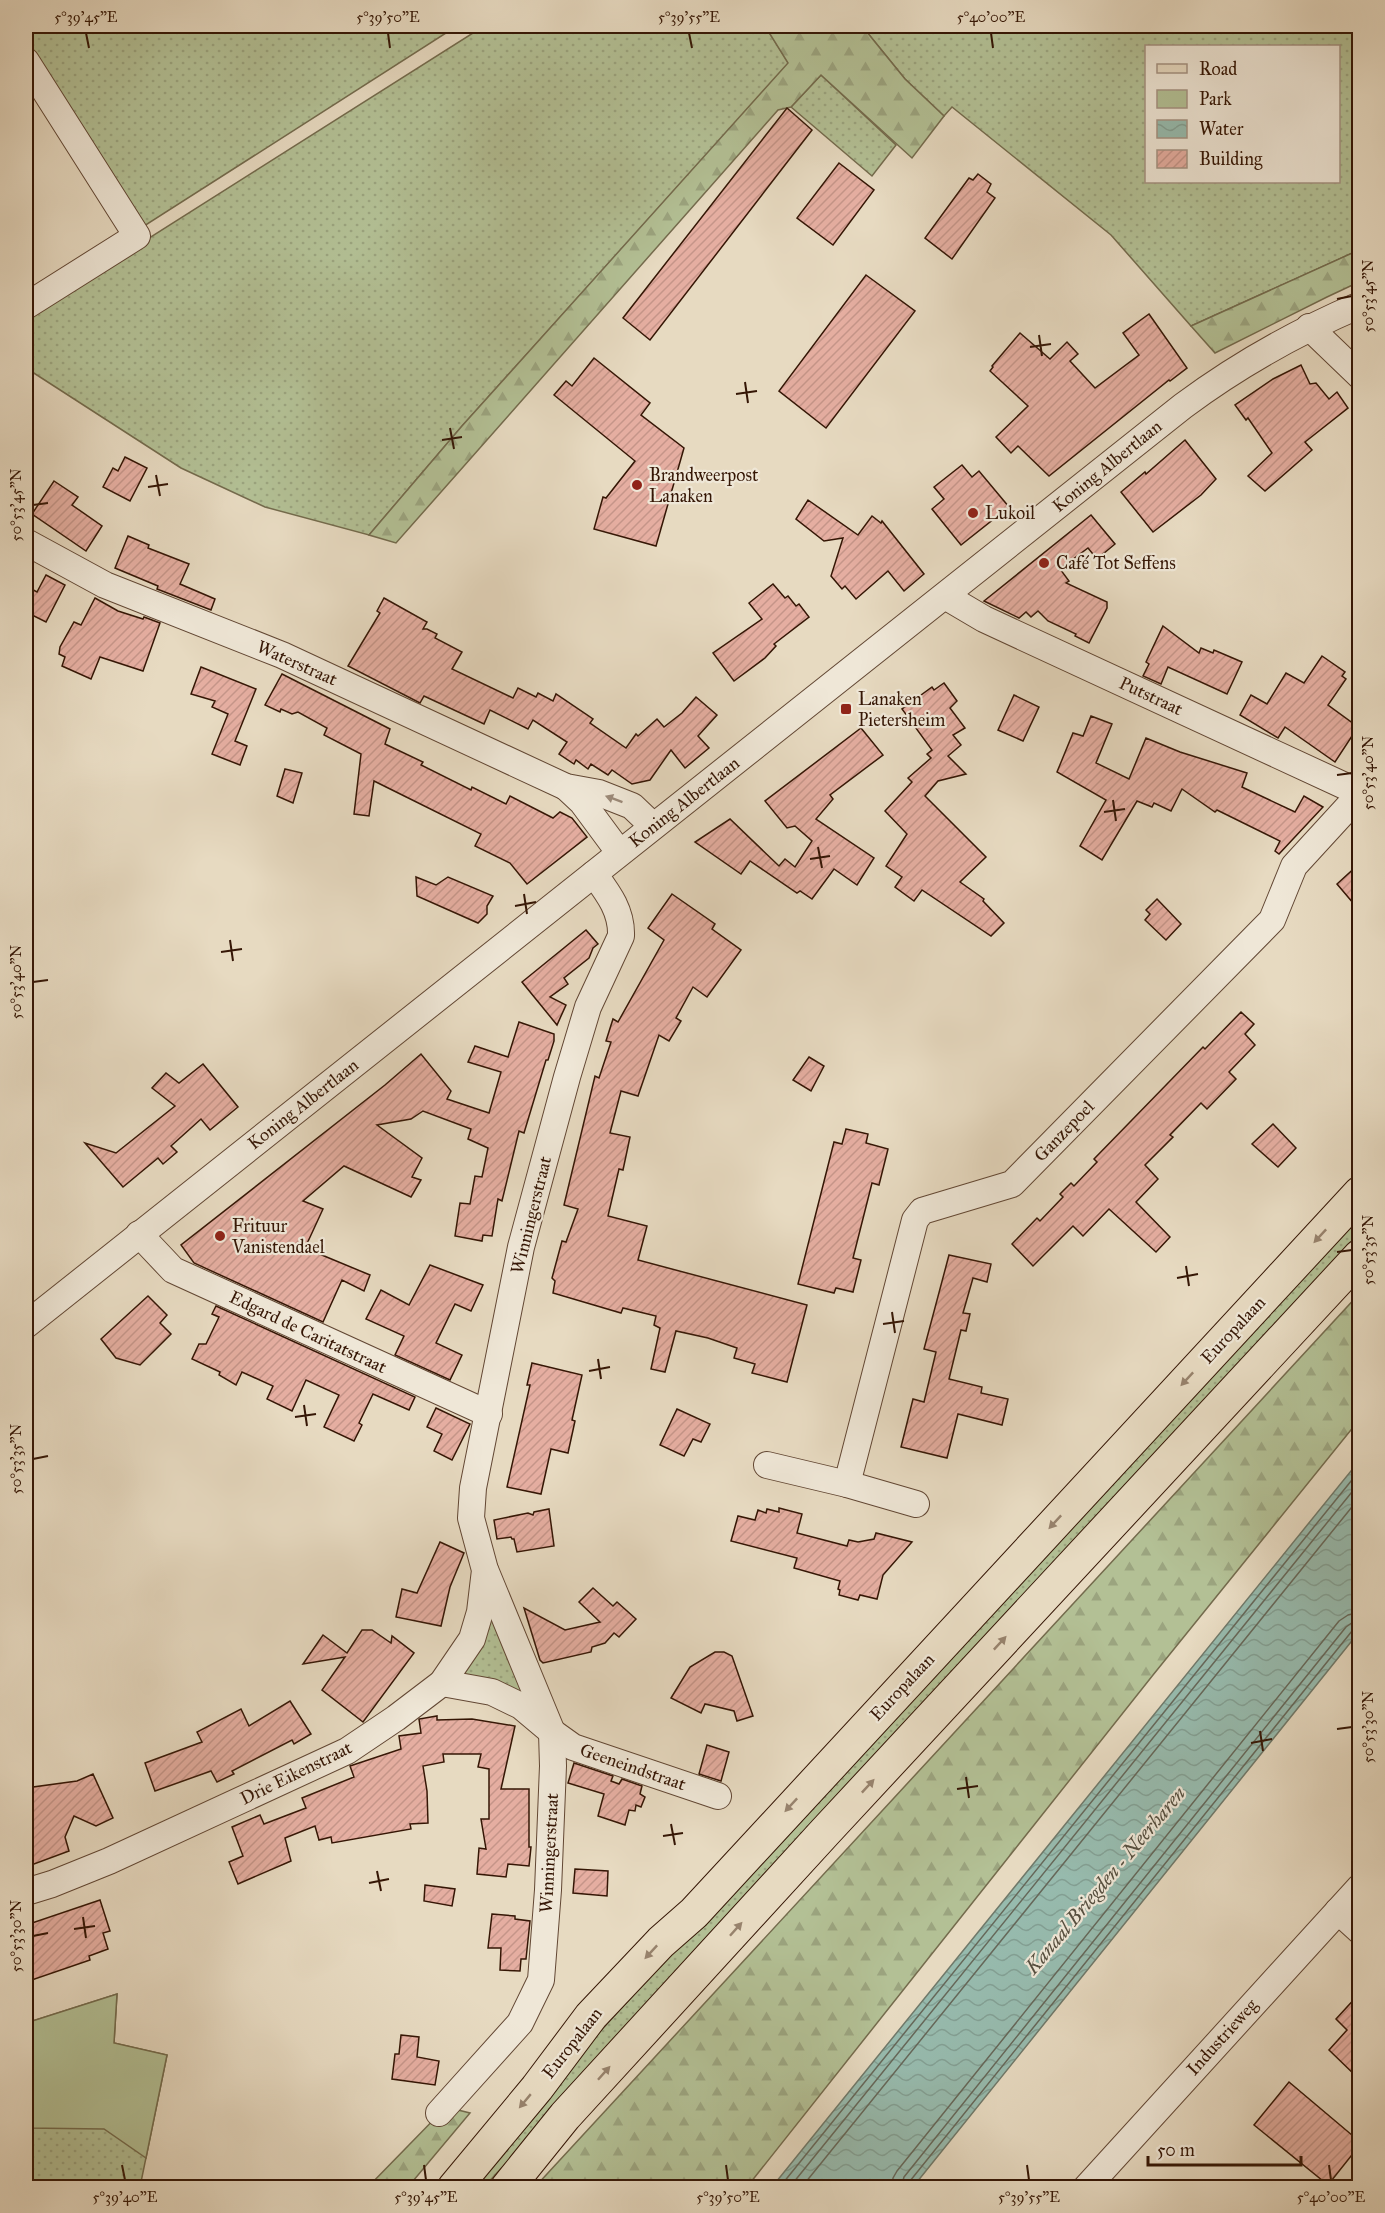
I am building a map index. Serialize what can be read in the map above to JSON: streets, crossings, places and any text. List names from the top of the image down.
{
  "streets": {
    "main road": ["Europalaan"],
    "street": [
      "Koning Albertlaan",
      "Waterstraat",
      "Putstraat",
      "Ganzepoel",
      "Winningerstraat",
      "Edgard de Caritatstraat",
      "Geeneindstraat",
      "Drie Eikenstraat",
      "Industrieweg"
    ]
  },
  "crossings": [
    ["Koning Albertlaan", "Waterstraat"],
    ["Koning Albertlaan", "Putstraat"],
    ["Koning Albertlaan", "Winningerstraat"],
    ["Koning Albertlaan", "Edgard de Caritatstraat"],
    ["Putstraat", "Ganzepoel"],
    ["Winningerstraat", "Edgard de Caritatstraat"],
    ["Winningerstraat", "Geeneindstraat"],
    ["Winningerstraat", "Drie Eikenstraat"]
  ],
  "water": ["Kanaal Briegden - Neerharen"],
  "places": {
    "other": [
      "Brandweerpost Lanaken",
      "Lukoil",
      "Café Tot Seffens",
      "Frituur Vanistendael"
    ],
    "transit": ["Lanaken Pietersheim"]
  },
  "legend": [
    "Road",
    "Park",
    "Water",
    "Building"
  ],
  "scale_bar": "50 m",
  "coordinates": [
    "5°39'45\"E",
    "5°39'50\"E",
    "5°39'55\"E",
    "5°40'00\"E",
    "50°53'45\"N",
    "50°53'40\"N",
    "50°53'35\"N",
    "50°53'30\"N",
    "5°39'40\"E"
  ]
}
